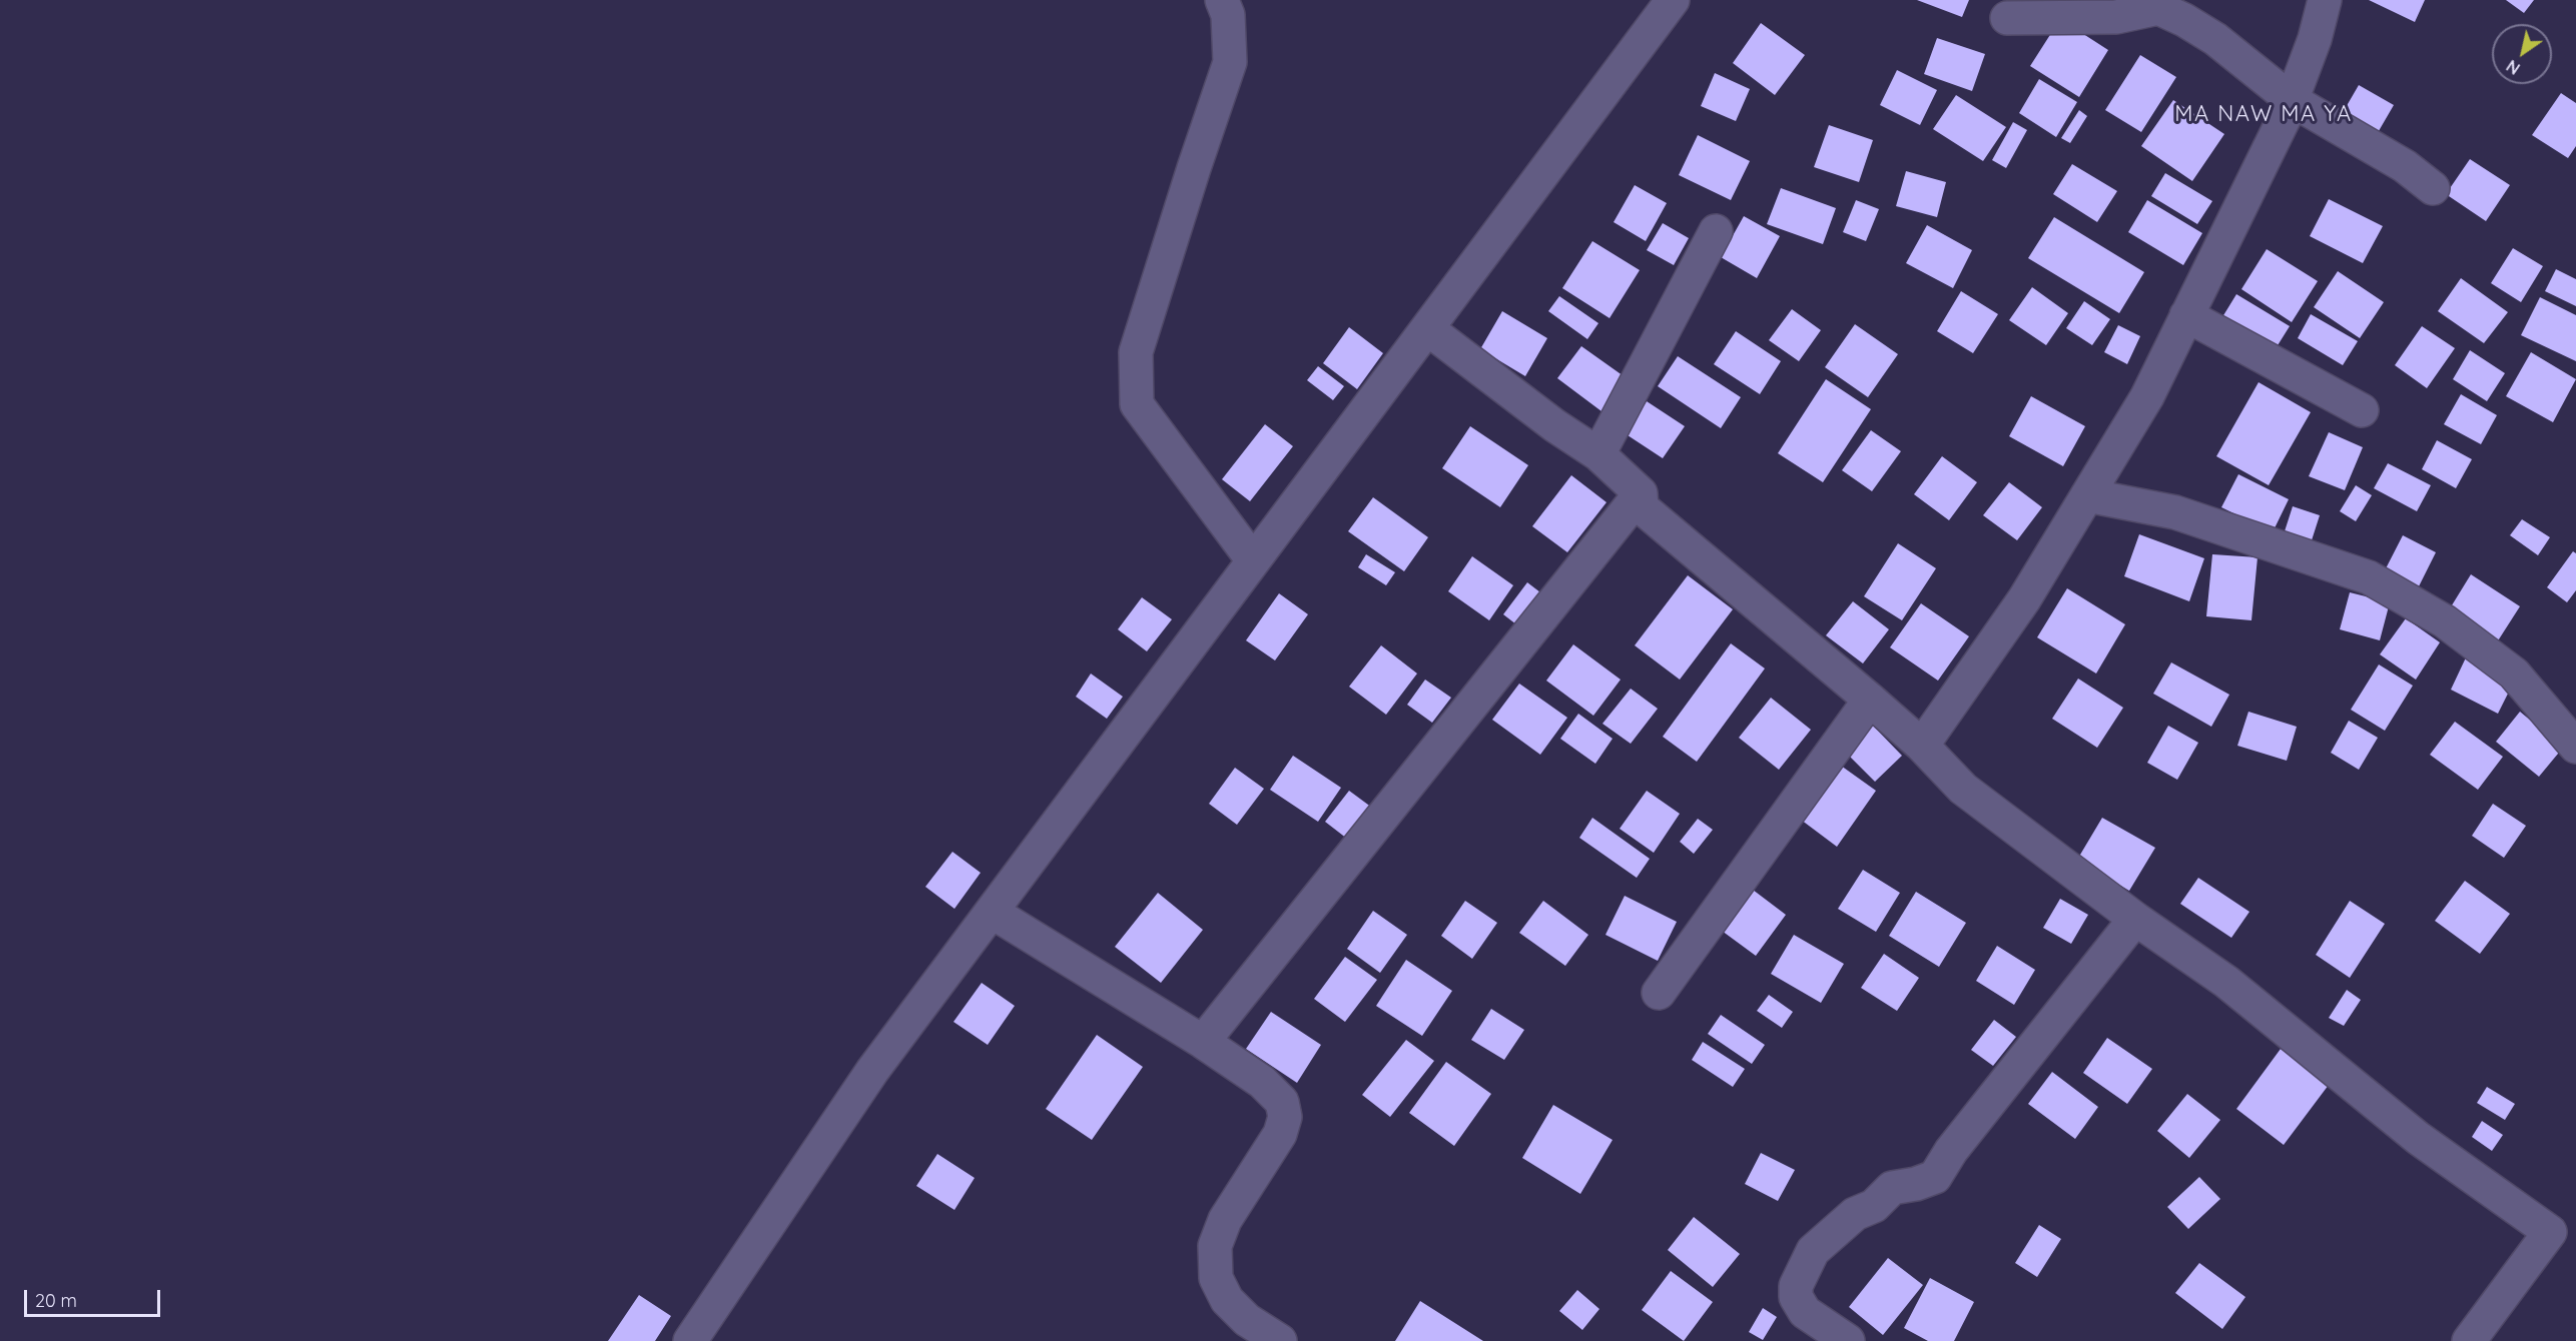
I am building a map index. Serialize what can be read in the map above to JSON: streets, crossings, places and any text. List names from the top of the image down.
{
  "districts": ["MA NAW MA YA"],
  "scale_bar": "20 m",
  "north": "bottom left"
}
